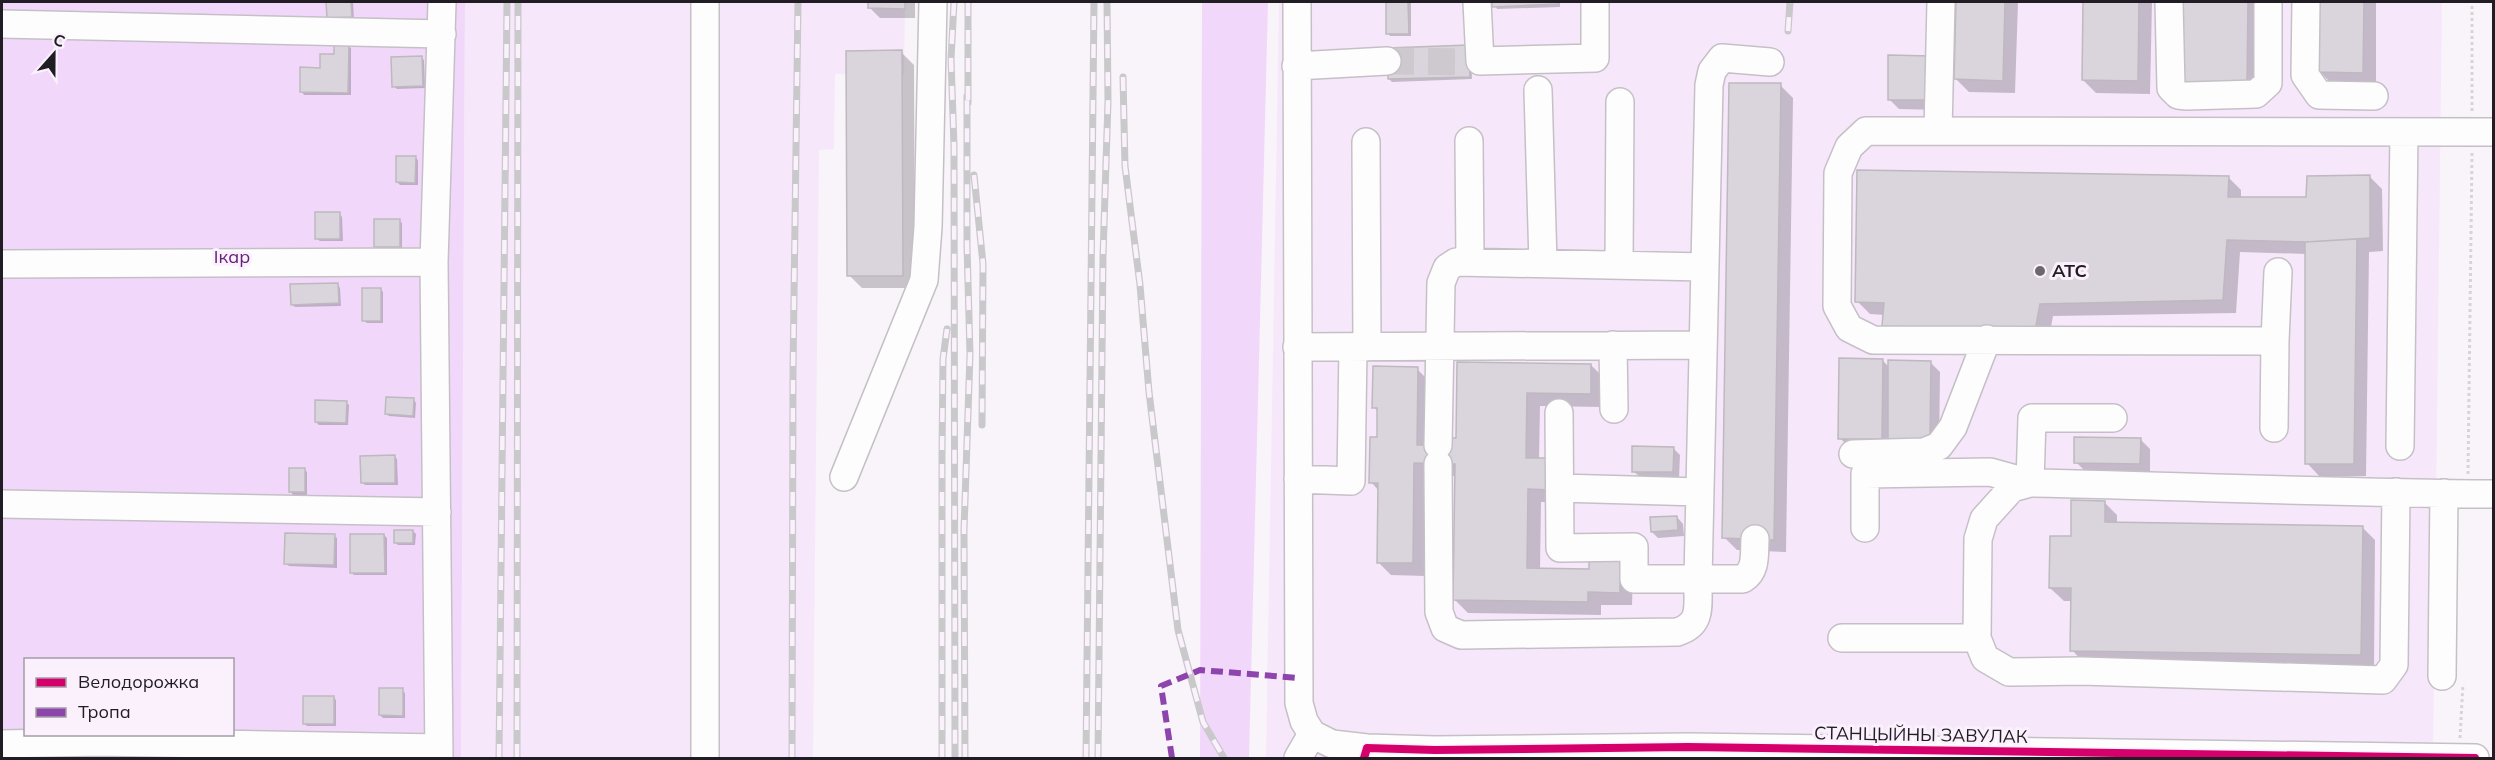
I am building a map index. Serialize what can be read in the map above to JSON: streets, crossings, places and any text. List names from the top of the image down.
{
  "streets": {
    "street": ["СТАНЦЫЙНЫ ЗАВУЛАК"]
  },
  "parks": ["Ікар"],
  "places": ["АТС"],
  "legend": ["Велодорожка", "Тропа"],
  "north": "top"
}
